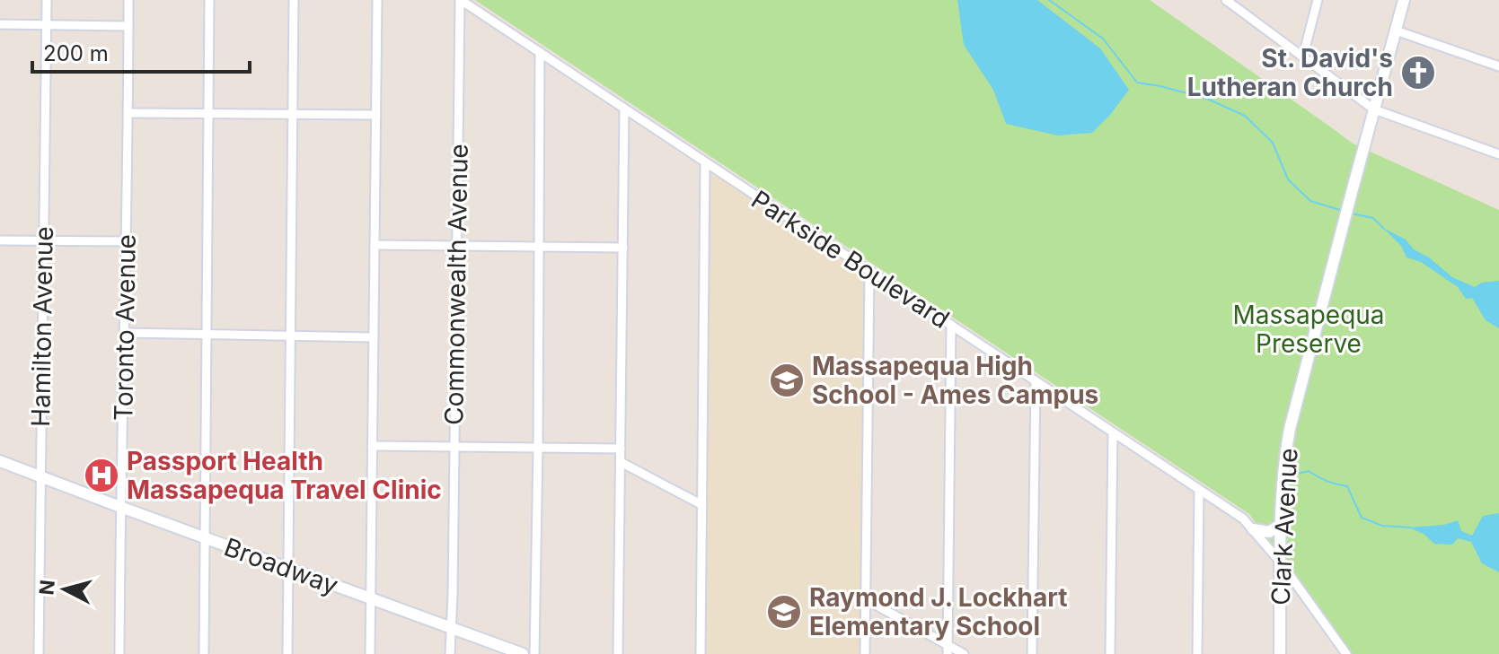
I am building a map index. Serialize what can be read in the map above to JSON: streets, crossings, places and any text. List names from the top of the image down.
{
  "streets": {
    "street": [
      "Parkside Boulevard",
      "Commonwealth Avenue",
      "Hamilton Avenue",
      "Toronto Avenue",
      "Clark Avenue",
      "Broadway"
    ]
  },
  "crossings": [
    ["Parkside Boulevard", "Commonwealth Avenue"],
    ["Parkside Boulevard", "Clark Avenue"],
    ["Commonwealth Avenue", "Broadway"],
    ["Hamilton Avenue", "Broadway"],
    ["Toronto Avenue", "Broadway"]
  ],
  "parks": ["Massapequa Preserve"],
  "places": {
    "church": ["St. David's Lutheran Church"],
    "school or university": ["Massapequa High School - Ames Campus", "Raymond J. Lockhart Elementary School"],
    "hospital": ["Passport Health Massapequa Travel Clinic"]
  },
  "scale_bar": "200 m",
  "north": "left"
}
